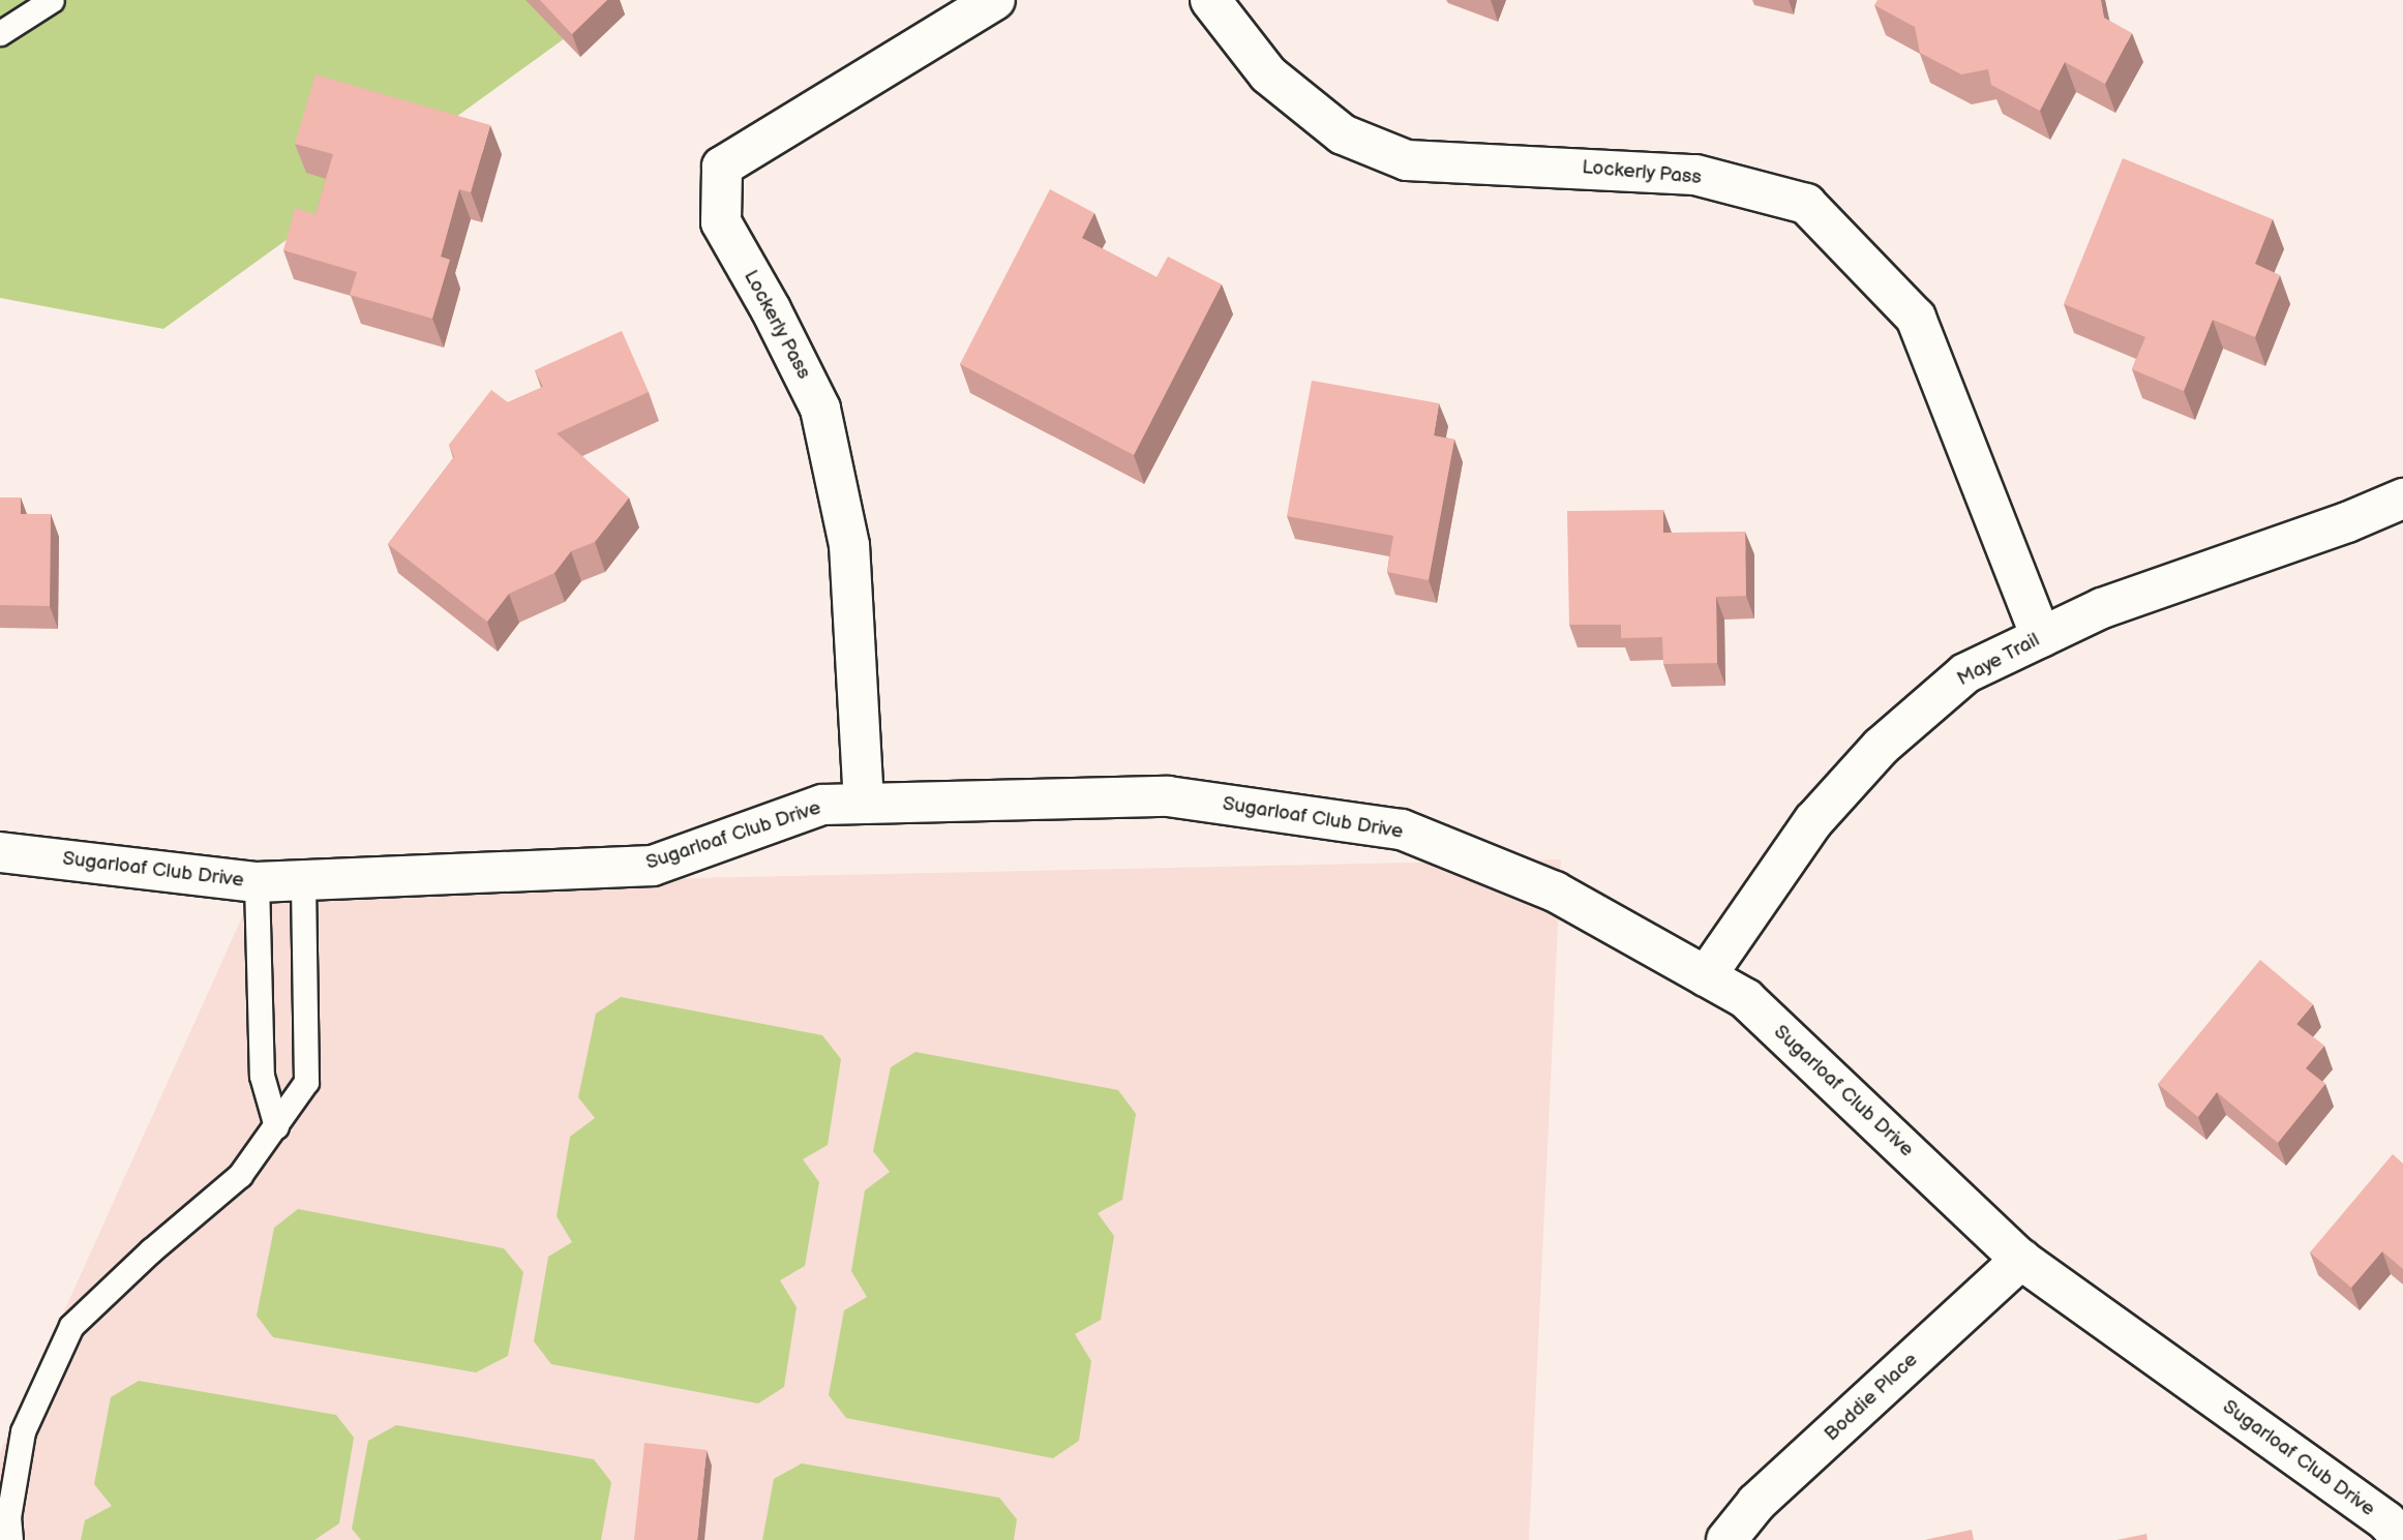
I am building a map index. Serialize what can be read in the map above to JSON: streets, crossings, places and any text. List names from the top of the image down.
{
  "streets": {
    "street": [
      "Lockerly Pass",
      "Maye Trail",
      "Sugarloaf Club Drive",
      "Boddie Place"
    ]
  },
  "crossings": [
    ["Lockerly Pass", "Maye Trail"],
    ["Lockerly Pass", "Sugarloaf Club Drive"],
    ["Maye Trail", "Sugarloaf Club Drive"],
    ["Sugarloaf Club Drive", "Boddie Place"]
  ]
}
